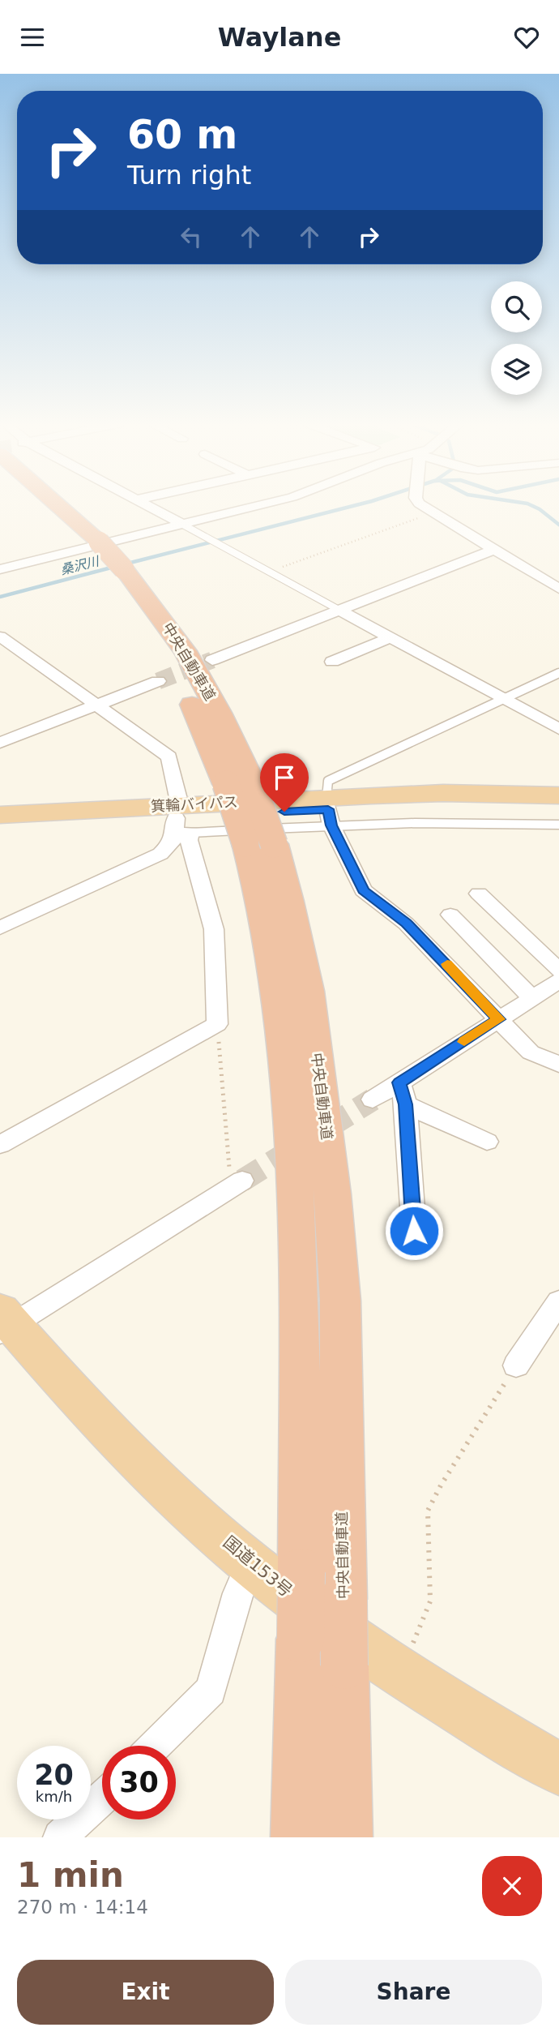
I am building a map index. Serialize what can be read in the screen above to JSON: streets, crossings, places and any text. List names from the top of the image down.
{
  "streets": {
    "highway": ["中央自動車道", "箕輪バイパス", "国道153号"]
  },
  "water": ["桑沢川"],
  "page": {
    "header": "Waylane",
    "turn": ["60 m", "Turn right"],
    "speed": "20 km/h",
    "limit": "30",
    "heading": ["1 min", "270 m · 14:14"],
    "buttons": ["Exit", "Share"]
  }
}
